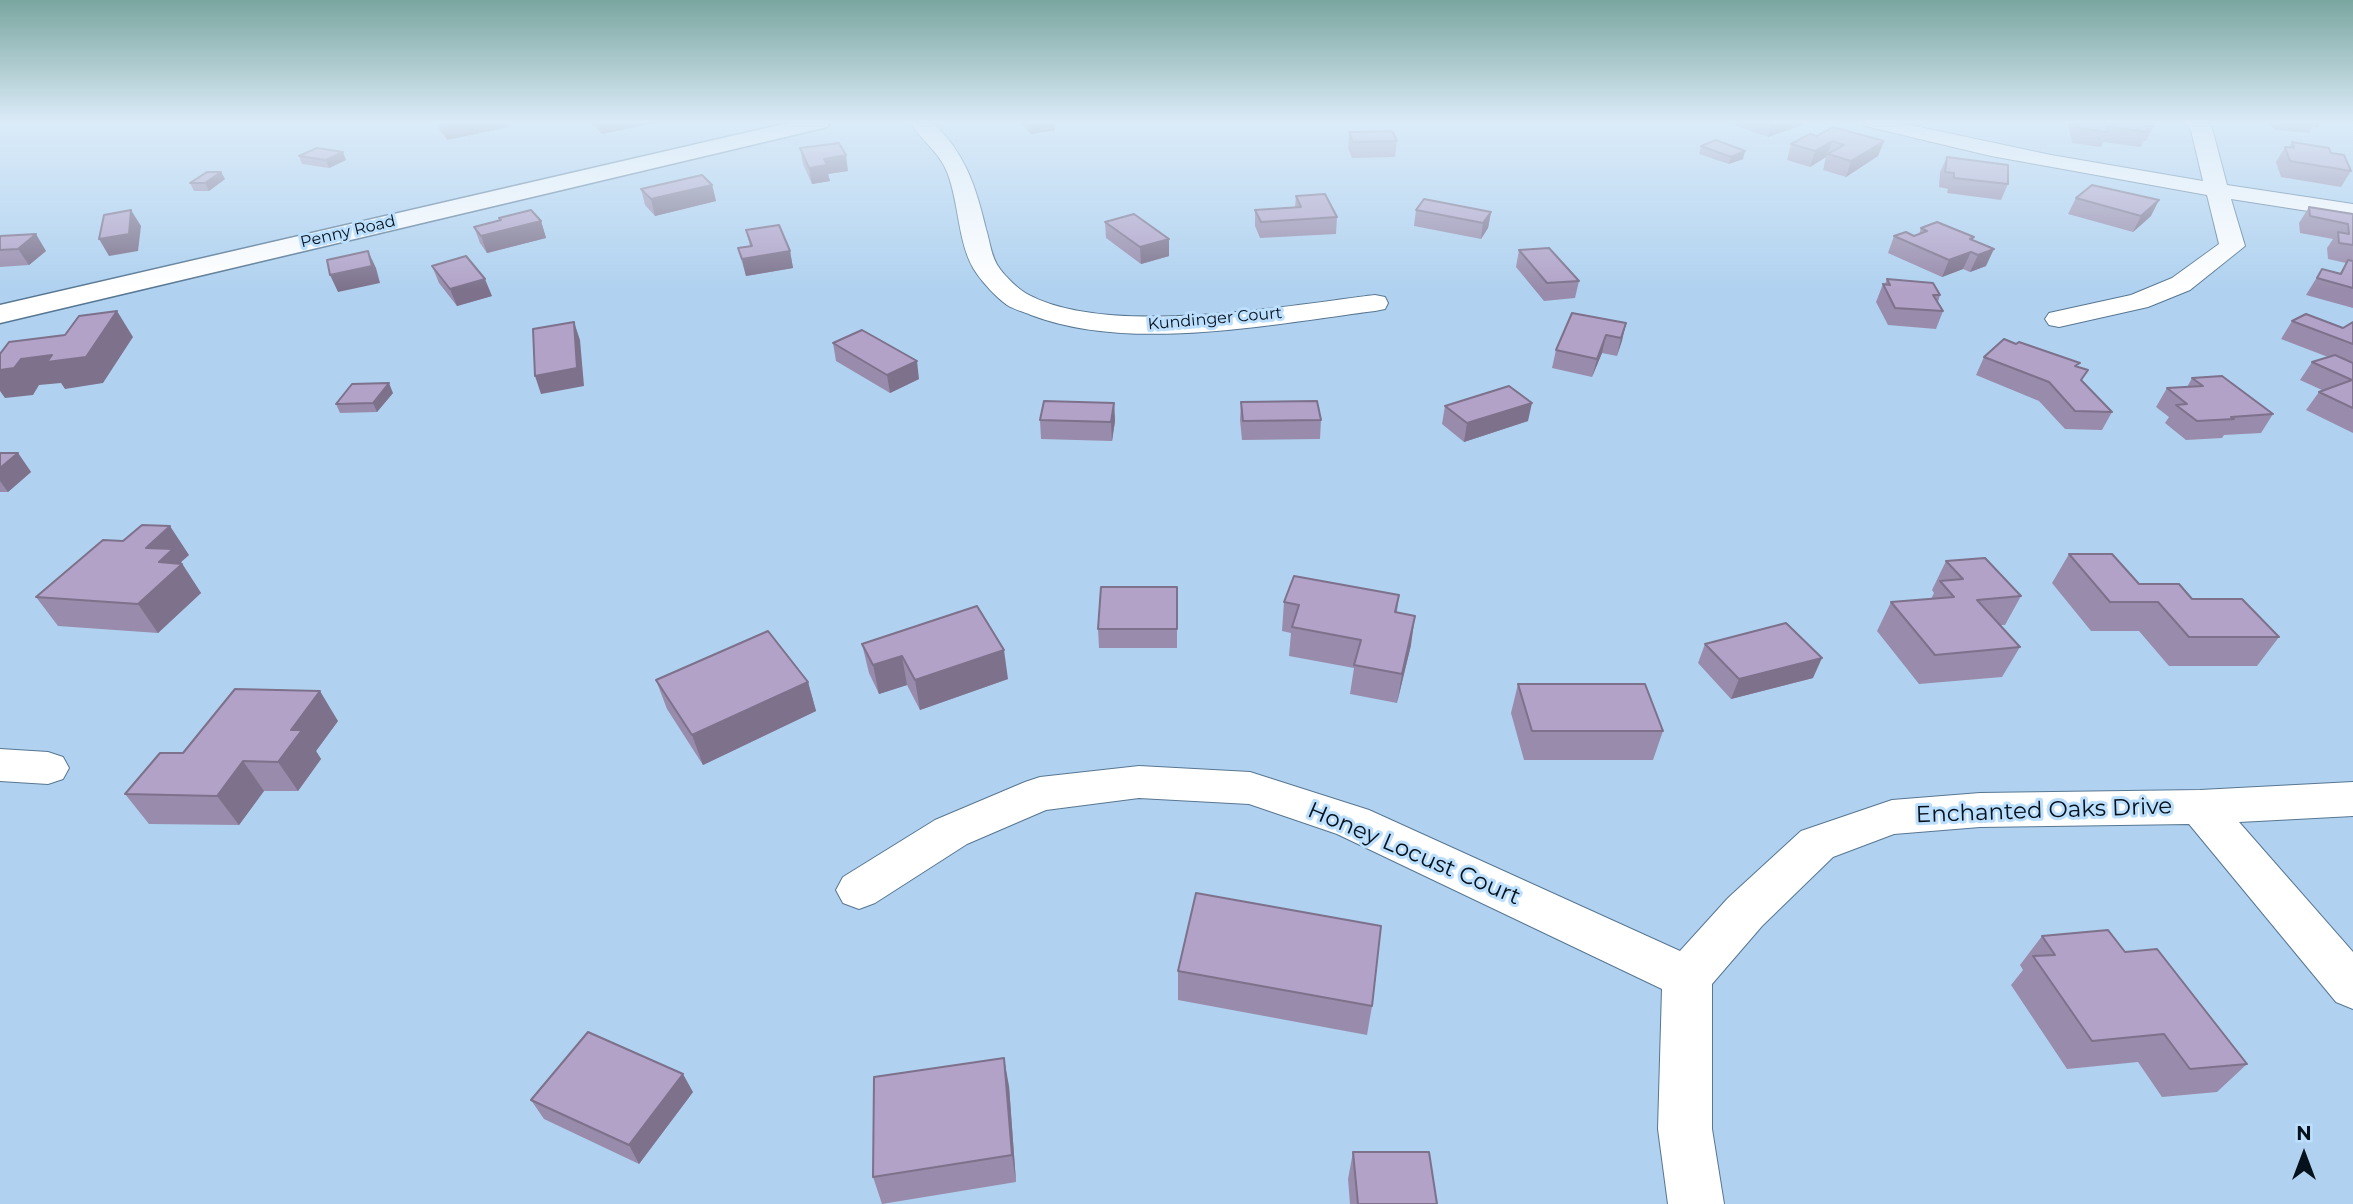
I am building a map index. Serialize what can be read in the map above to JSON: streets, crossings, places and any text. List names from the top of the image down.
{
  "streets": {
    "street": [
      "Penny Road",
      "Kundinger Court",
      "Enchanted Oaks Drive",
      "Honey Locust Court"
    ]
  },
  "crossings": [
    ["Enchanted Oaks Drive", "Honey Locust Court"]
  ],
  "north": "top"
}
